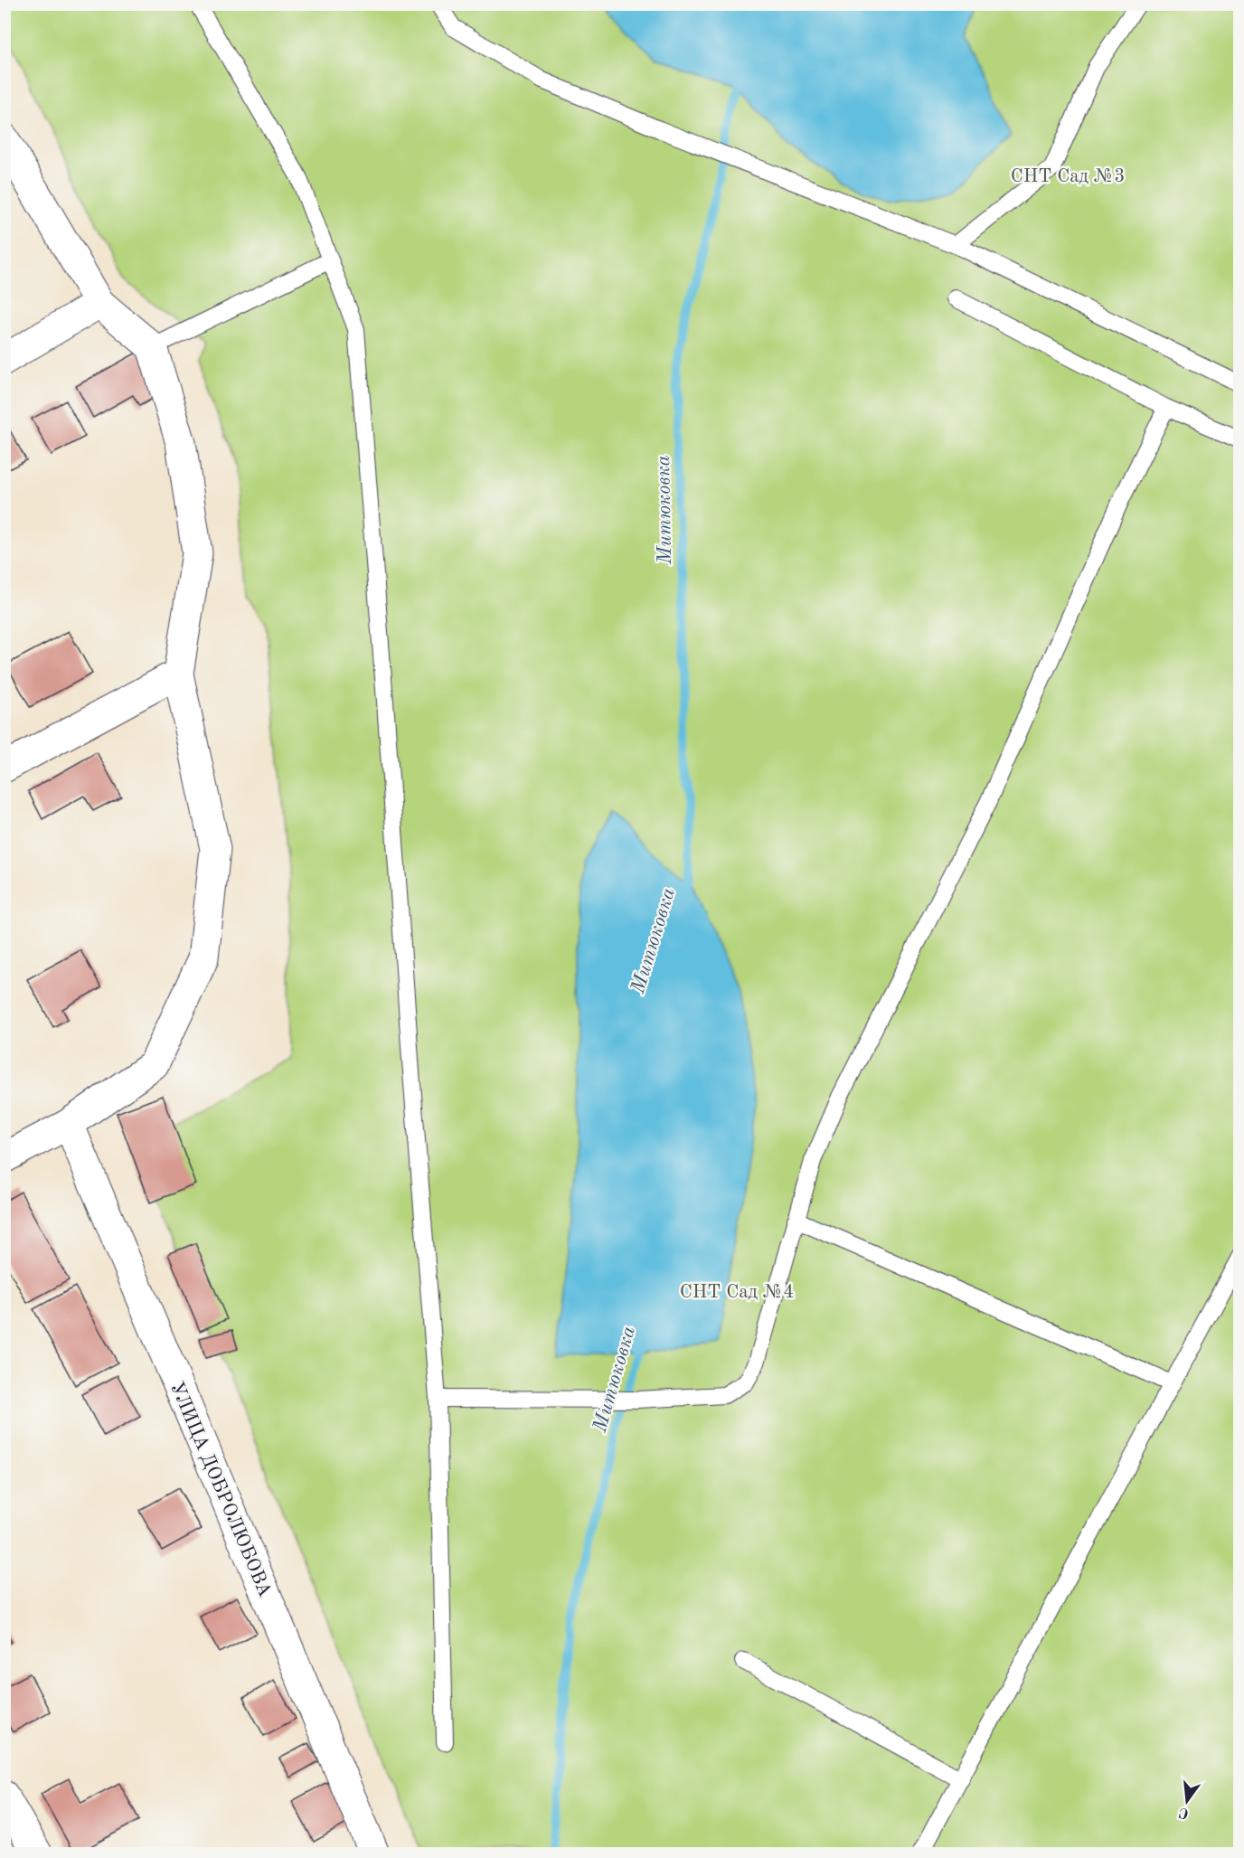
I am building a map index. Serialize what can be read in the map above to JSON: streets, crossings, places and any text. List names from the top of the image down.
{
  "streets": {
    "street": ["УЛИЦА ДОБРОЛЮБОВА"]
  },
  "water": ["Митюковка"],
  "parks": ["СНТ Сад №3", "СНТ Сад №4"],
  "north": "bottom"
}
